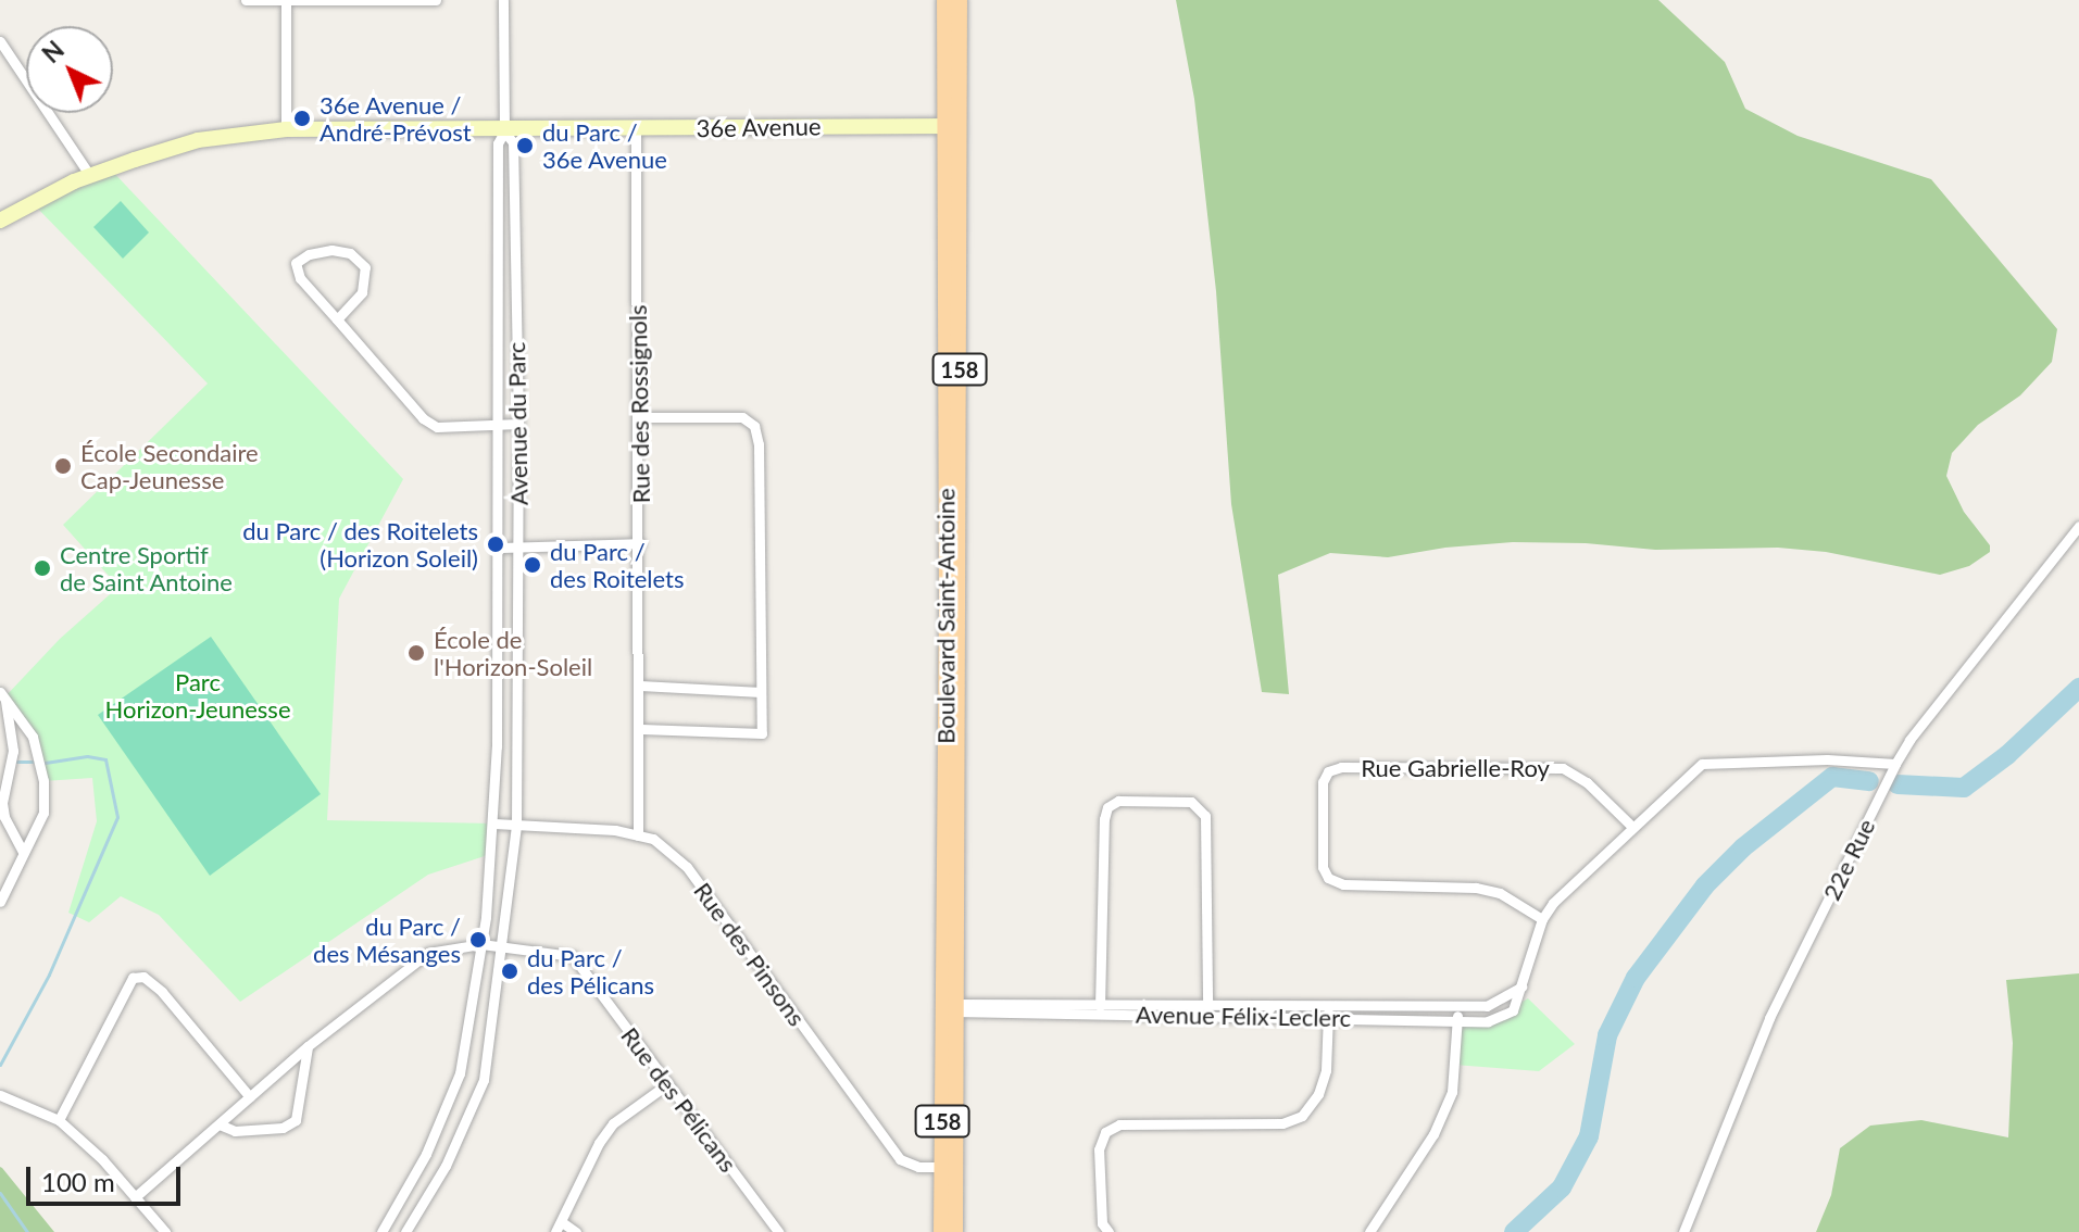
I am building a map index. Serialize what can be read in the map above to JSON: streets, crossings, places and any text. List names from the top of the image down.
{
  "streets": {
    "main road": ["158", "Boulevard Saint-Antoine"],
    "street": [
      "36e Avenue",
      "Rue des Rossignols",
      "Avenue du Parc",
      "Rue Gabrielle-Roy",
      "22e Rue",
      "Rue des Pinsons",
      "Avenue Félix-Leclerc",
      "Rue des Pélicans"
    ]
  },
  "crossings": [
    ["36e Avenue", "Rue des Rossignols"],
    ["36e Avenue", "Avenue du Parc"],
    ["36e Avenue", "Boulevard Saint-Antoine"],
    ["Rue des Rossignols", "Rue des Pinsons"],
    ["Avenue du Parc", "Rue des Pinsons"],
    ["Avenue du Parc", "Rue des Pélicans"],
    ["Boulevard Saint-Antoine", "Rue des Pinsons"],
    ["Boulevard Saint-Antoine", "Avenue Félix-Leclerc"],
    ["Rue Gabrielle-Roy", "Avenue Félix-Leclerc"],
    ["22e Rue", "Avenue Félix-Leclerc"]
  ],
  "parks": ["Parc Horizon-Jeunesse"],
  "places": [
    "36e Avenue / André-Prévost",
    "du Parc / 36e Avenue",
    "École Secondaire Cap-Jeunesse",
    "du Parc / des Roitelets (Horizon Soleil)",
    "du Parc / des Roitelets",
    "Centre Sportif de Saint Antoine",
    "École de l'Horizon-Soleil",
    "du Parc / des Mésanges",
    "du Parc / des Pélicans"
  ],
  "scale_bar": "100 m",
  "north": "top left"
}
